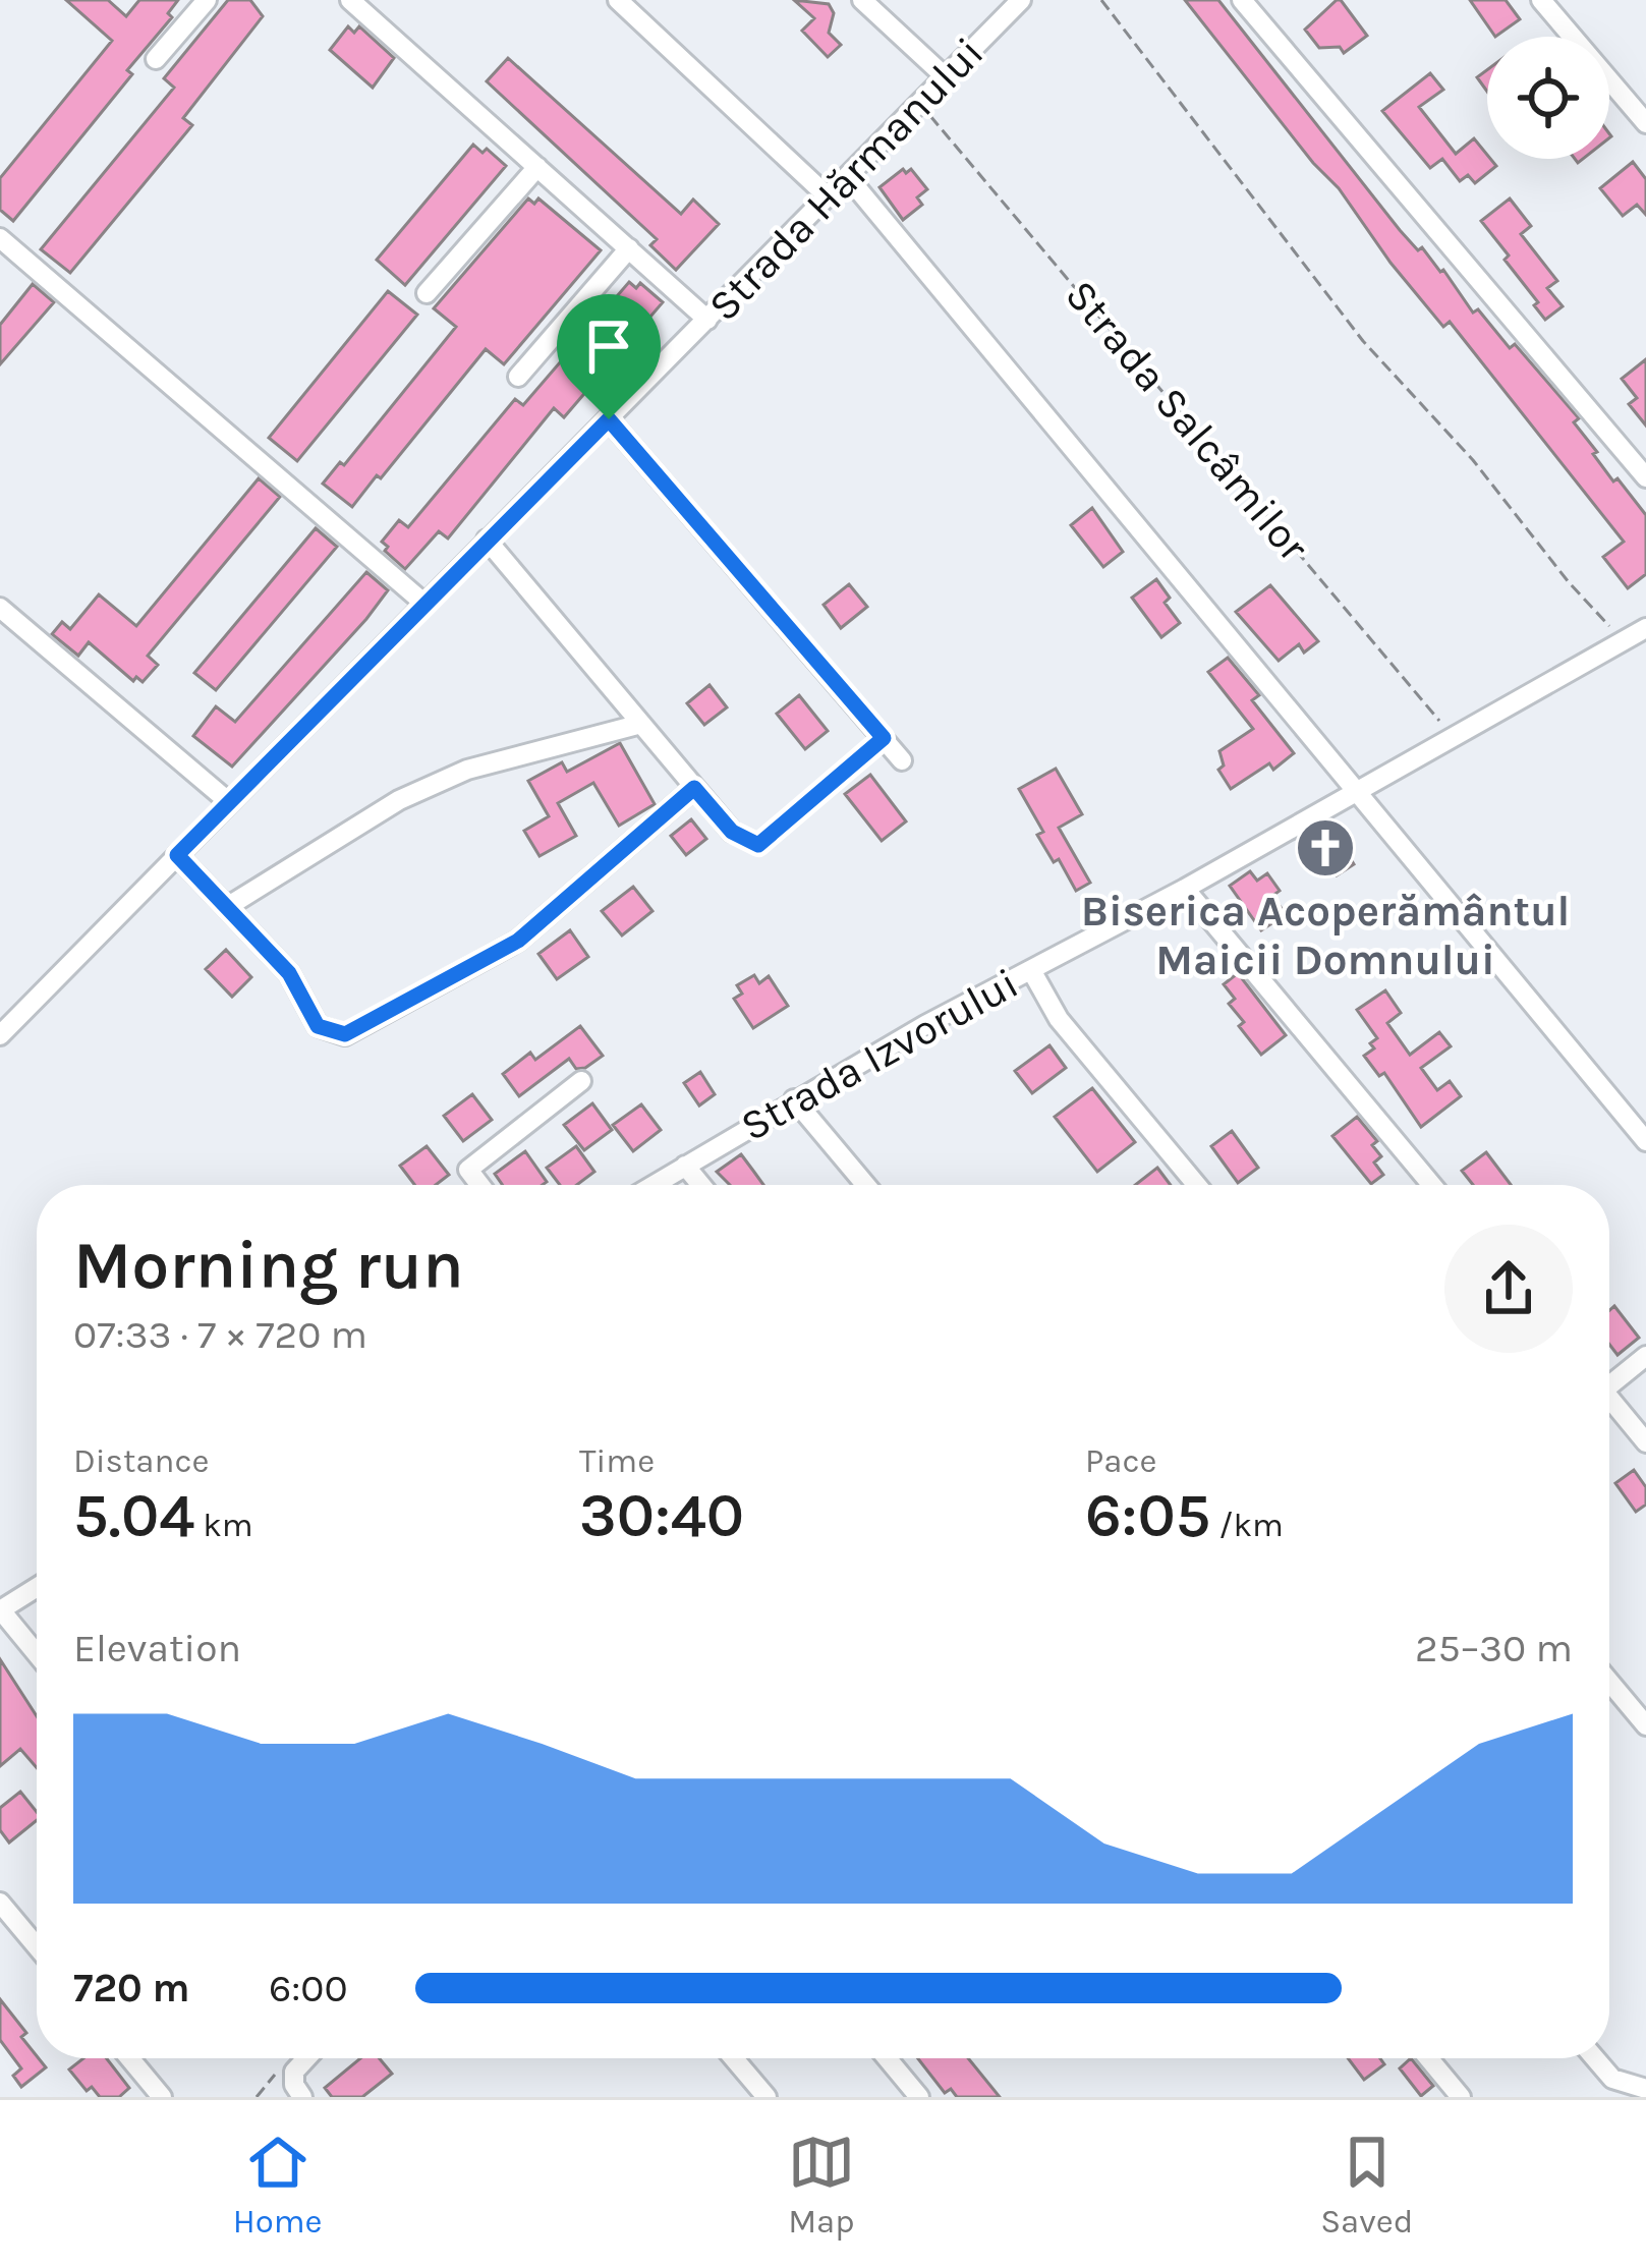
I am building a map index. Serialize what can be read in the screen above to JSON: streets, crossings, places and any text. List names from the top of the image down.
{
  "streets": {
    "street": ["Strada Hărmanului", "Strada Izvorului"],
    "path": ["Strada Salcâmilor"]
  },
  "crossings": [
    ["Strada Hărmanului", "Strada Salcâmilor"],
    ["Strada Salcâmilor", "Strada Izvorului"]
  ],
  "places": {
    "church": ["Biserica Acoperământul Maicii Domnului"]
  },
  "page": {
    "heading": ["Morning run", "07:33 · 7 × 720 m"],
    "stats": [
      ["Distance", "5.04 km"],
      ["Time", "30:40"],
      ["Pace", "6:05 /km"]
    ],
    "chart": ["Elevation", "25–30 m"],
    "list": [
      {
        "name": "720 m",
        "note": "6:00"
      }
    ],
    "tabs": ["Home", "Map", "Saved"]
  }
}
